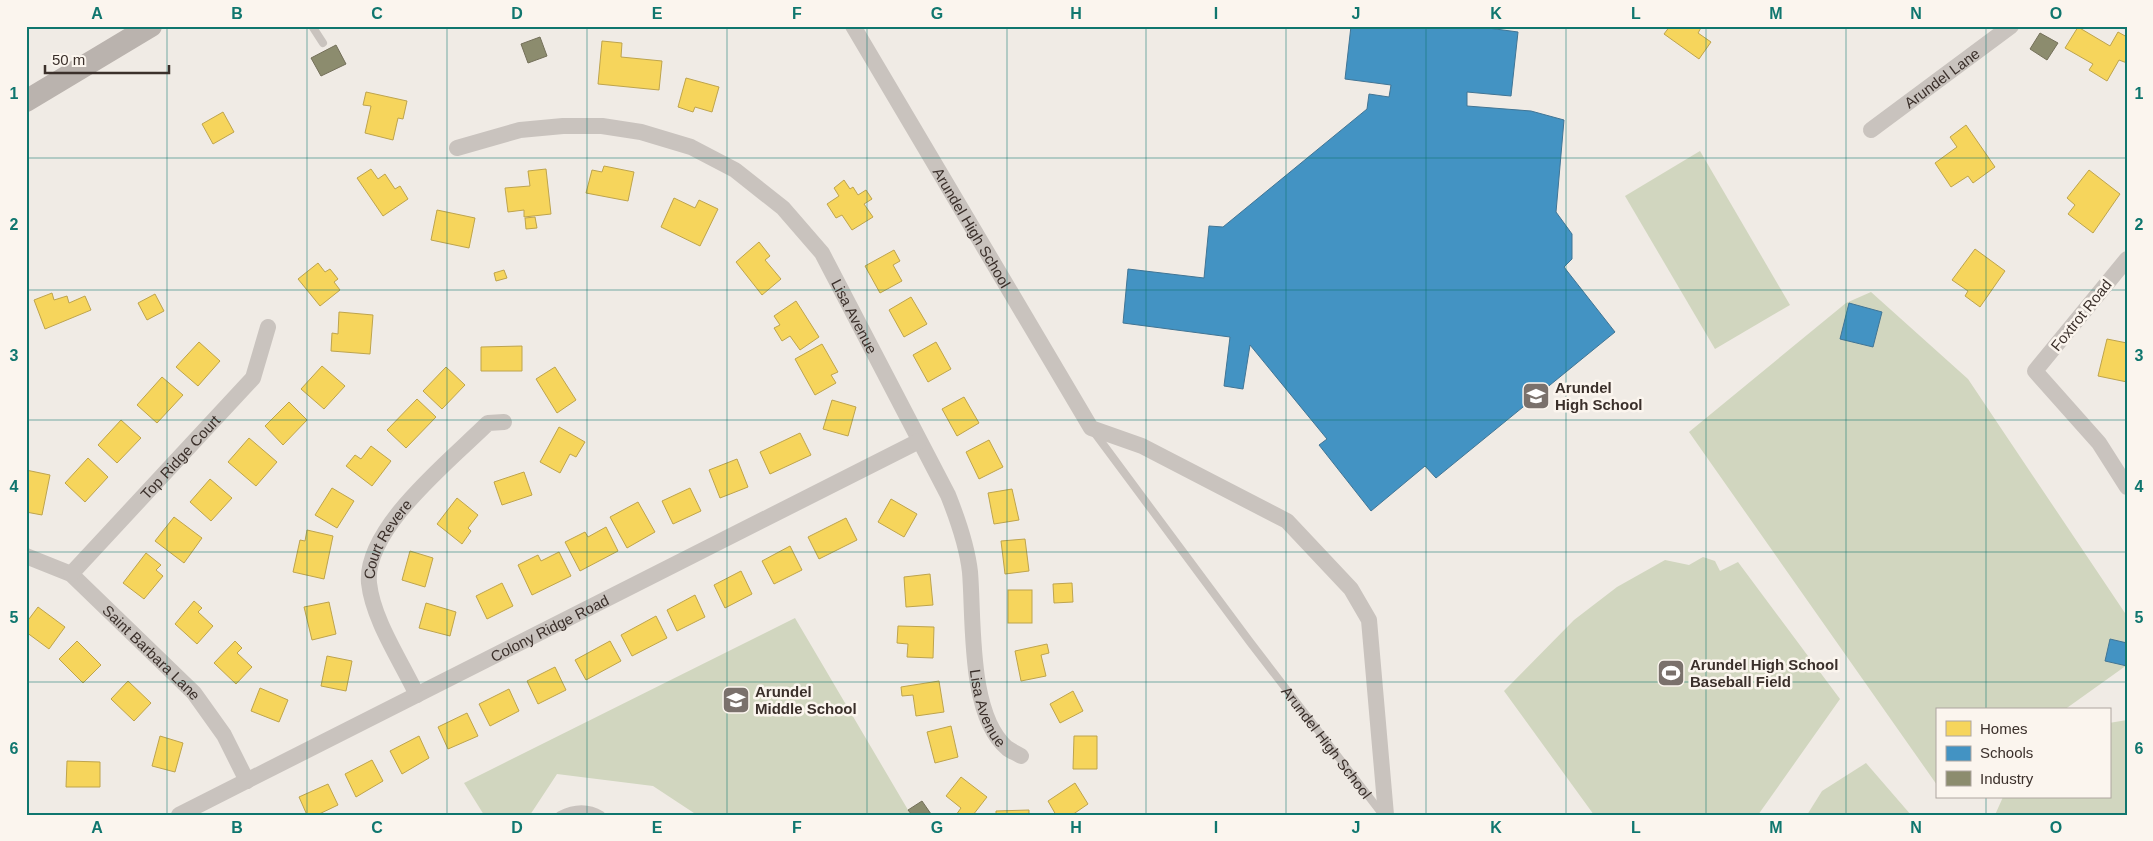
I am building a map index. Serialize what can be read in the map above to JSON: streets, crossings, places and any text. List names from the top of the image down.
{
  "streets": {
    "street": [
      "Arundel Lane",
      "Arundel High School",
      "Foxtrot Road",
      "Lisa Avenue",
      "Top Ridge Court",
      "Court Revere",
      "Colony Ridge Road",
      "Saint Barbara Lane"
    ]
  },
  "crossings": [
    ["Lisa Avenue", "Colony Ridge Road"],
    ["Top Ridge Court", "Saint Barbara Lane"],
    ["Court Revere", "Colony Ridge Road"],
    ["Colony Ridge Road", "Saint Barbara Lane"]
  ],
  "places": {
    "school or university": ["Arundel High School", "Arundel Middle School"],
    "sports": ["Arundel High School Baseball Field"]
  },
  "legend": ["Homes", "Schools", "Industry"],
  "scale_bar": "50 m",
  "grid": {
    "columns": [
      "A",
      "B",
      "C",
      "D",
      "E",
      "F",
      "G",
      "H",
      "I",
      "J",
      "K",
      "L",
      "M",
      "N",
      "O"
    ],
    "rows": [
      "1",
      "2",
      "3",
      "4",
      "5",
      "6"
    ]
  }
}
